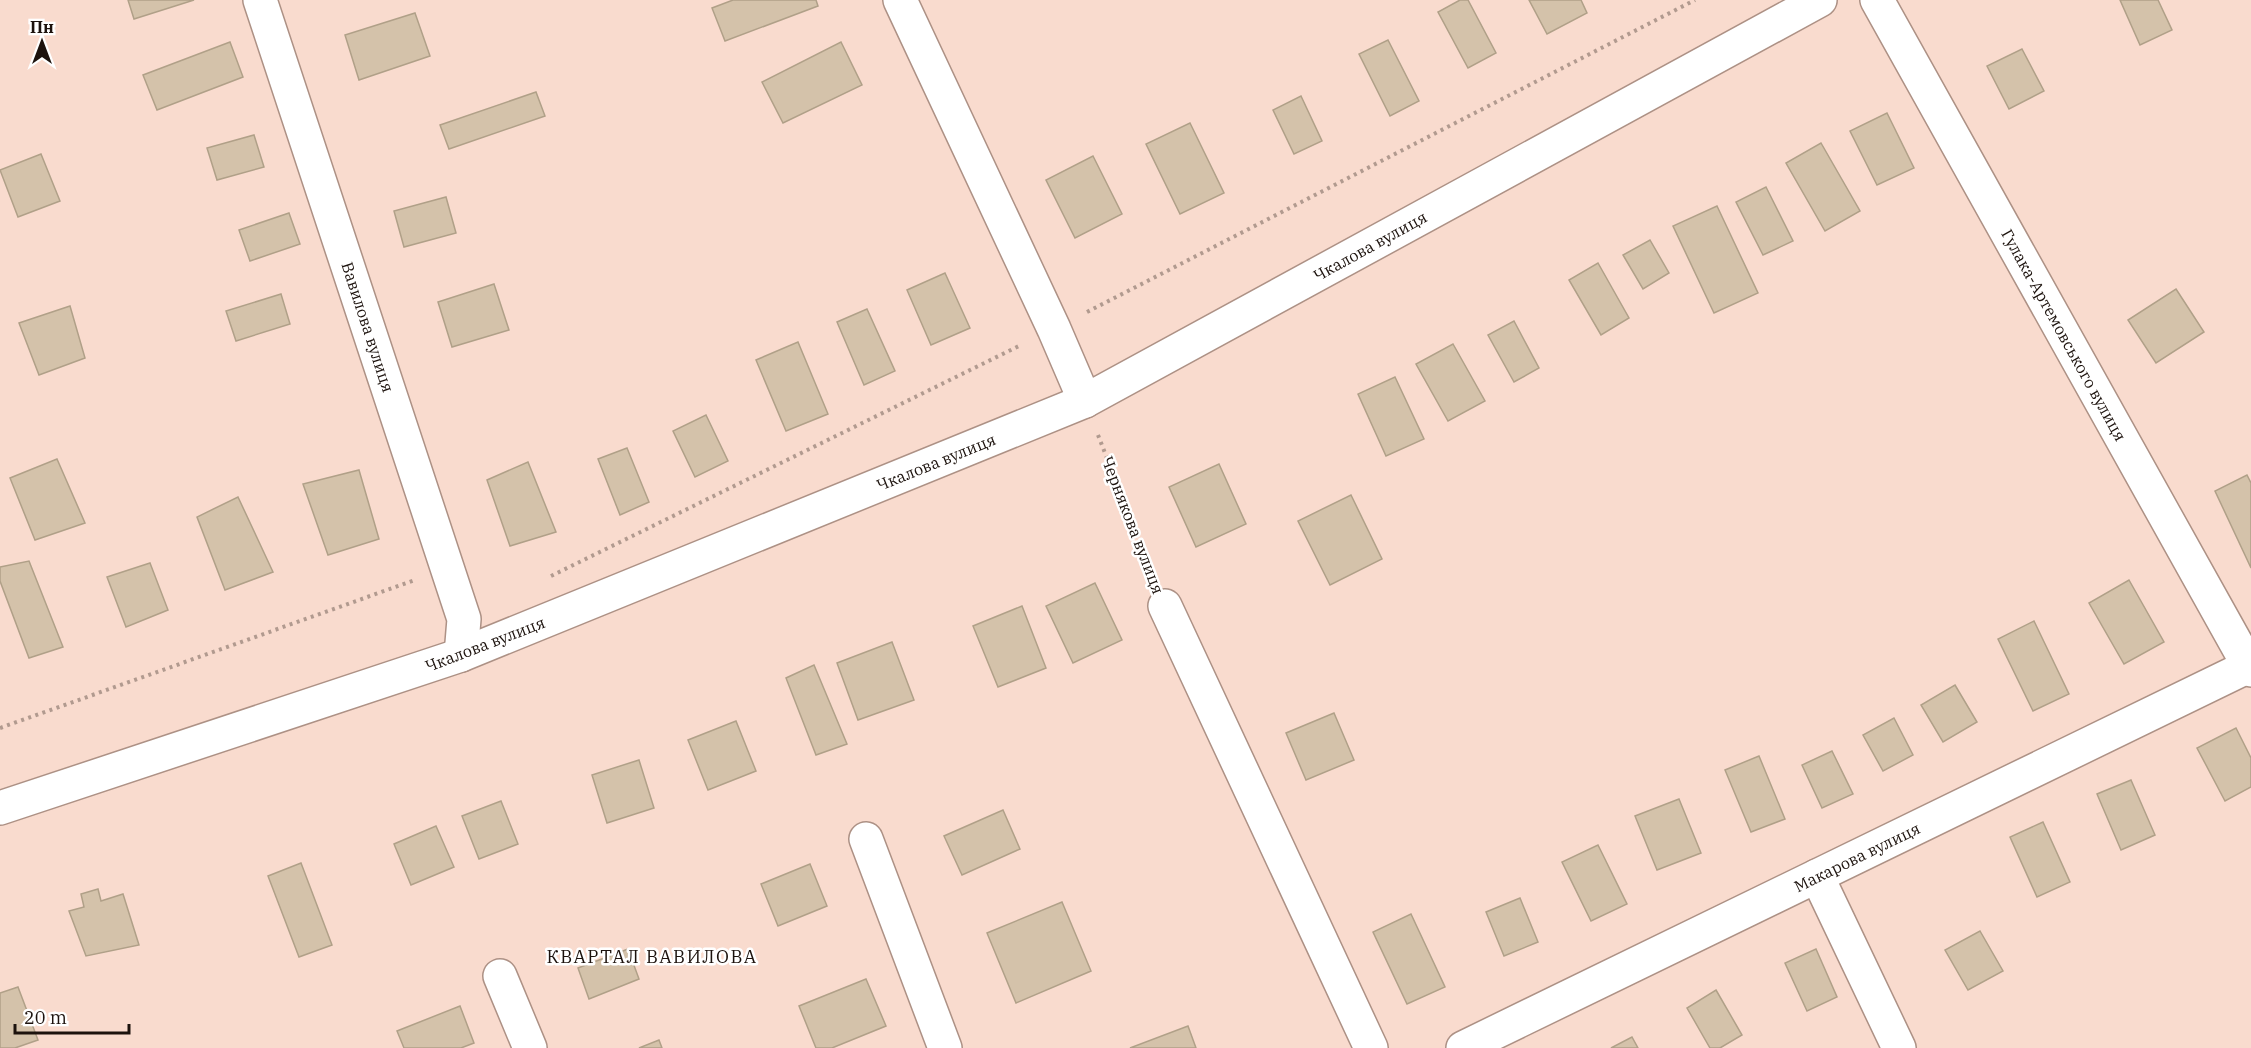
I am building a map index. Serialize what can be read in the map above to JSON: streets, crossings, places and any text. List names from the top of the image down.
{
  "streets": {
    "street": [
      "Чкалова вулиця",
      "Вавилова вулиця",
      "Гулака-Артемовського вулиця",
      "Чернякова вулиця",
      "Макарова вулиця"
    ]
  },
  "crossings": [
    ["Чкалова вулиця", "Вавилова вулиця"],
    ["Чкалова вулиця", "Чернякова вулиця"],
    ["Гулака-Артемовського вулиця", "Макарова вулиця"]
  ],
  "districts": ["КВАРТАЛ ВАВИЛОВА"],
  "scale_bar": "20 m",
  "north": "top"
}
